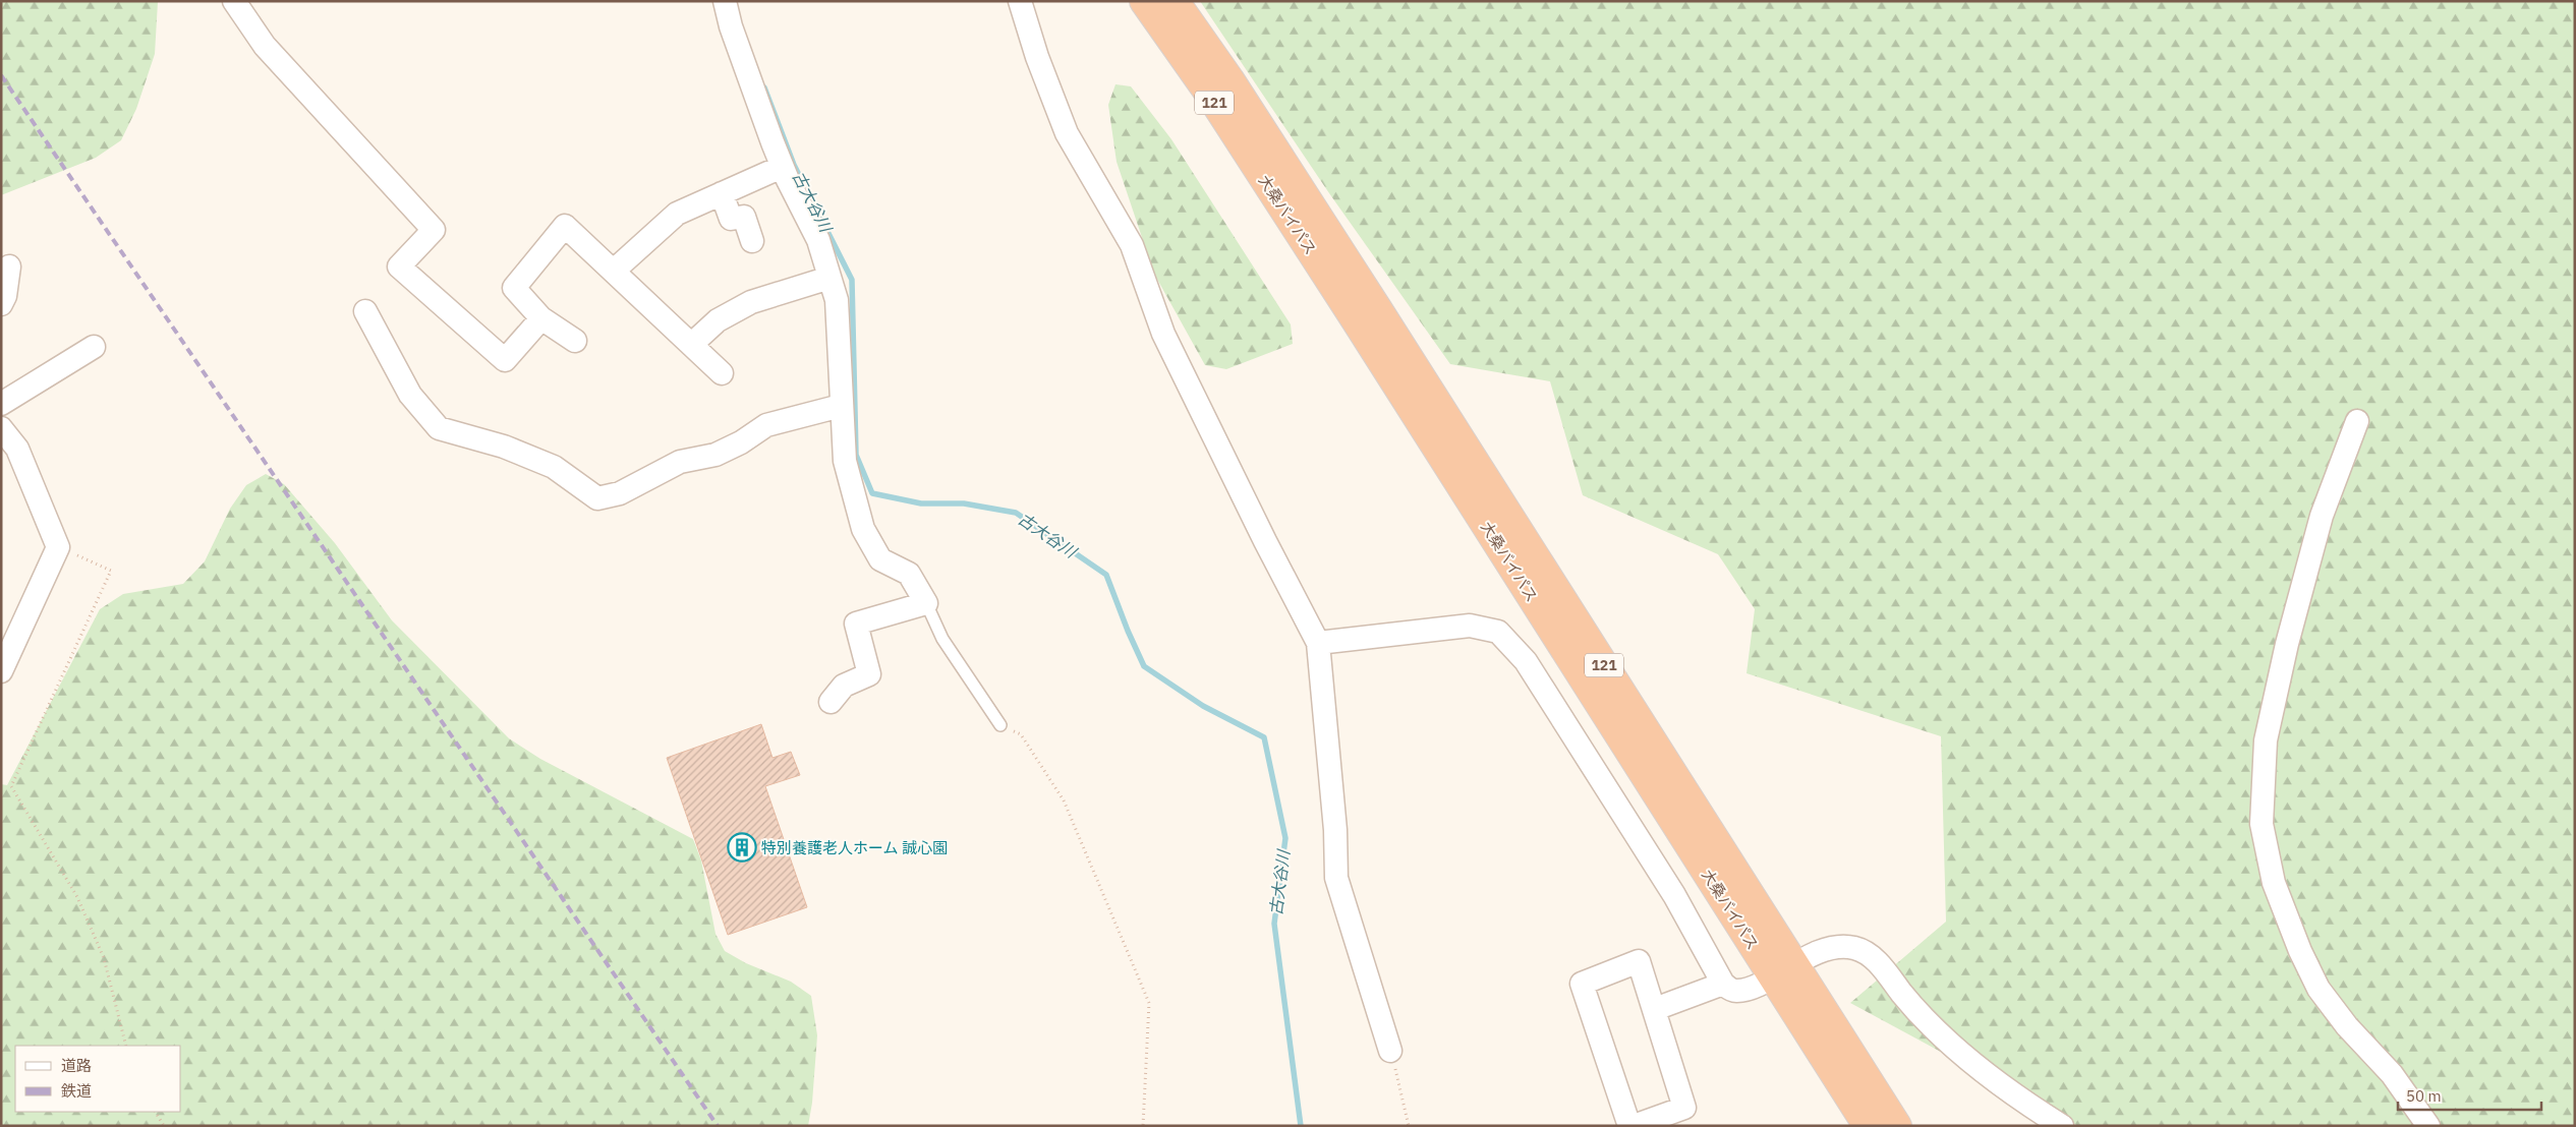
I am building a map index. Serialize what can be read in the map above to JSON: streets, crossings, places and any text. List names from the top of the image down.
{
  "streets": {
    "highway": ["121", "大桑バイパス"]
  },
  "water": ["古大谷川"],
  "places": {
    "building": ["特別養護老人ホーム 誠心園"]
  },
  "legend": ["道路", "鉄道"],
  "scale_bar": "50 m"
}
